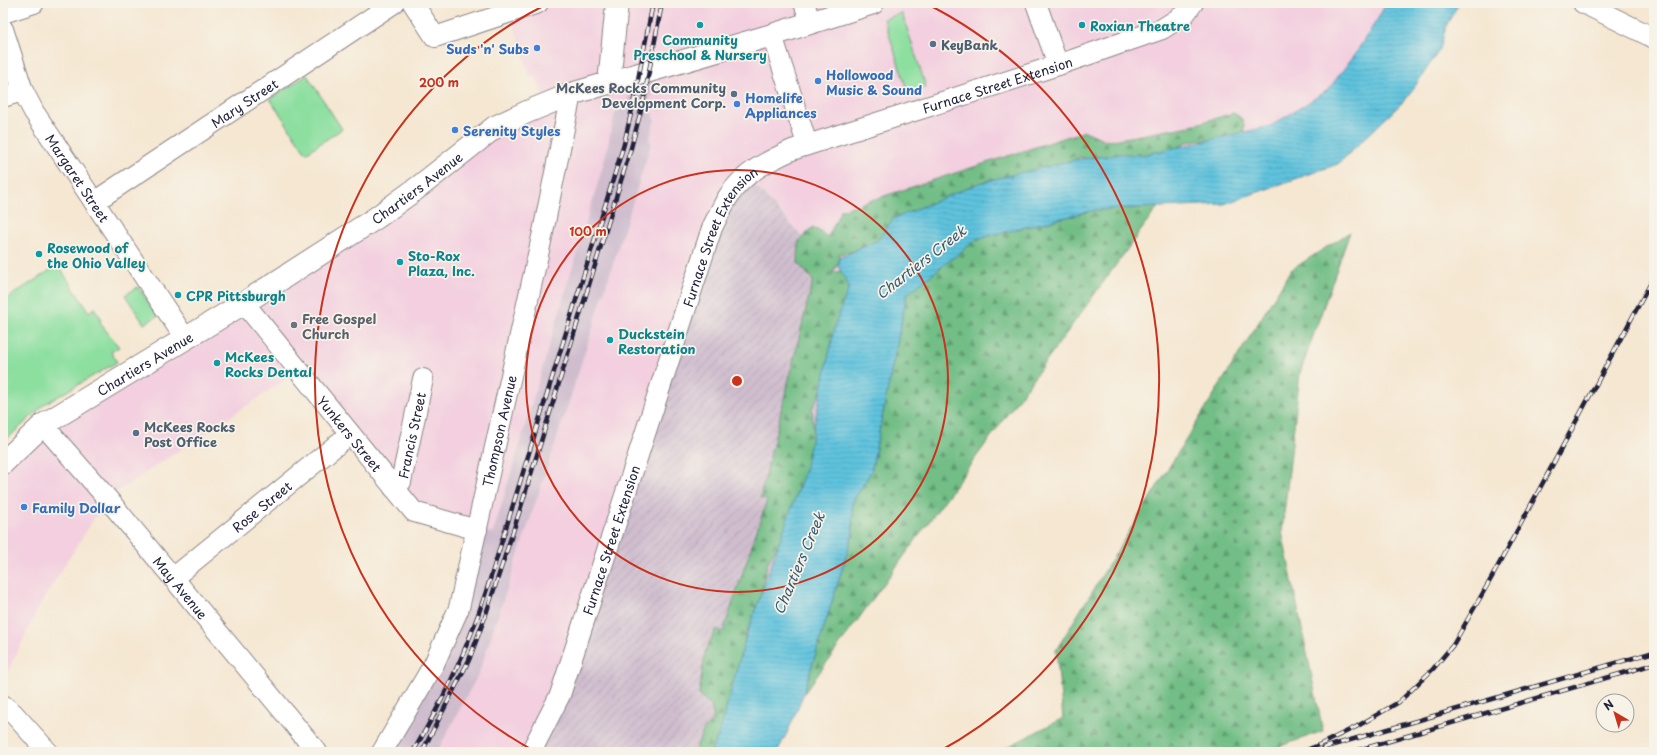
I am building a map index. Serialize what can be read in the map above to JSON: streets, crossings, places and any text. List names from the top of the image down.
{
  "streets": {
    "main road": ["Chartiers Avenue"],
    "street": [
      "Furnace Street Extension",
      "Mary Street",
      "Margaret Street",
      "Thompson Avenue",
      "Yunkers Street",
      "Francis Street",
      "Rose Street",
      "May Avenue"
    ]
  },
  "crossings": [
    ["Mary Street", "Margaret Street"],
    ["Margaret Street", "Chartiers Avenue"],
    ["Chartiers Avenue", "Thompson Avenue"],
    ["Chartiers Avenue", "Yunkers Street"],
    ["Chartiers Avenue", "May Avenue"],
    ["Thompson Avenue", "Yunkers Street"],
    ["Yunkers Street", "Francis Street"],
    ["Yunkers Street", "Rose Street"],
    ["Rose Street", "May Avenue"]
  ],
  "water": ["Chartiers Creek"],
  "places": [
    "Community Preschool & Nursery",
    "Roxian Theatre",
    "KeyBank",
    "Suds 'n' Subs",
    "Hollowood Music & Sound",
    "McKees Rocks Community Development Corp.",
    "Homelife Appliances",
    "Serenity Styles",
    "Rosewood of the Ohio Valley",
    "Sto-Rox Plaza, Inc.",
    "CPR Pittsburgh",
    "Free Gospel Church",
    "Duckstein Restoration",
    "McKees Rocks Dental",
    "McKees Rocks Post Office",
    "Family Dollar"
  ],
  "north": "top left",
  "rings": ["200 m", "100 m"]
}
